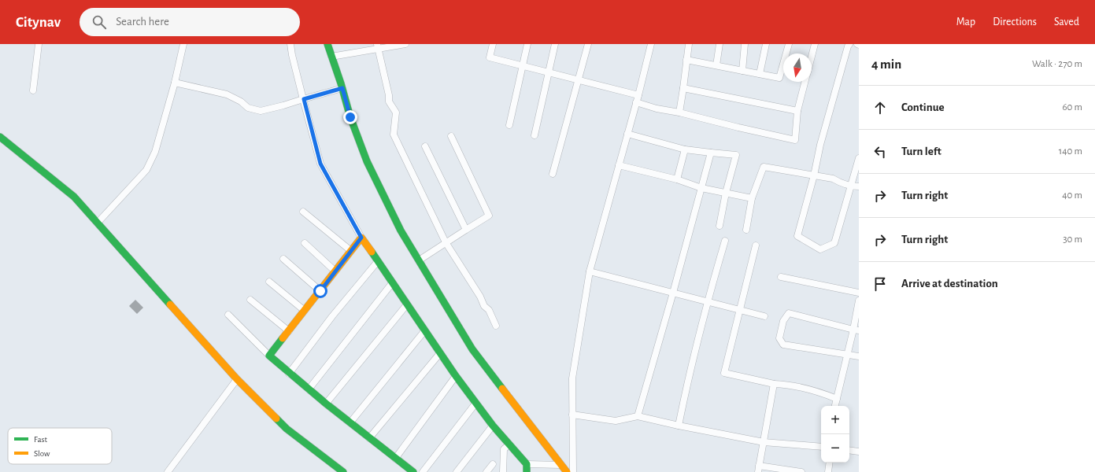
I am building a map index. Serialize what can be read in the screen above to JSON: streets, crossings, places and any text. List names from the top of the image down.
{
  "legend": ["Fast", "Slow"],
  "north": "bottom",
  "page": {
    "header": "Citynav",
    "search": "Search here",
    "nav": ["Map", "Directions", "Saved"],
    "heading": ["4 min", "Walk · 270 m"],
    "list": [
      ["Continue", "60 m"],
      ["Turn left", "140 m"],
      ["Turn right", "40 m"],
      ["Turn right", "30 m"],
      "Arrive at destination"
    ],
    "map_buttons": ["+", "−"]
  }
}
